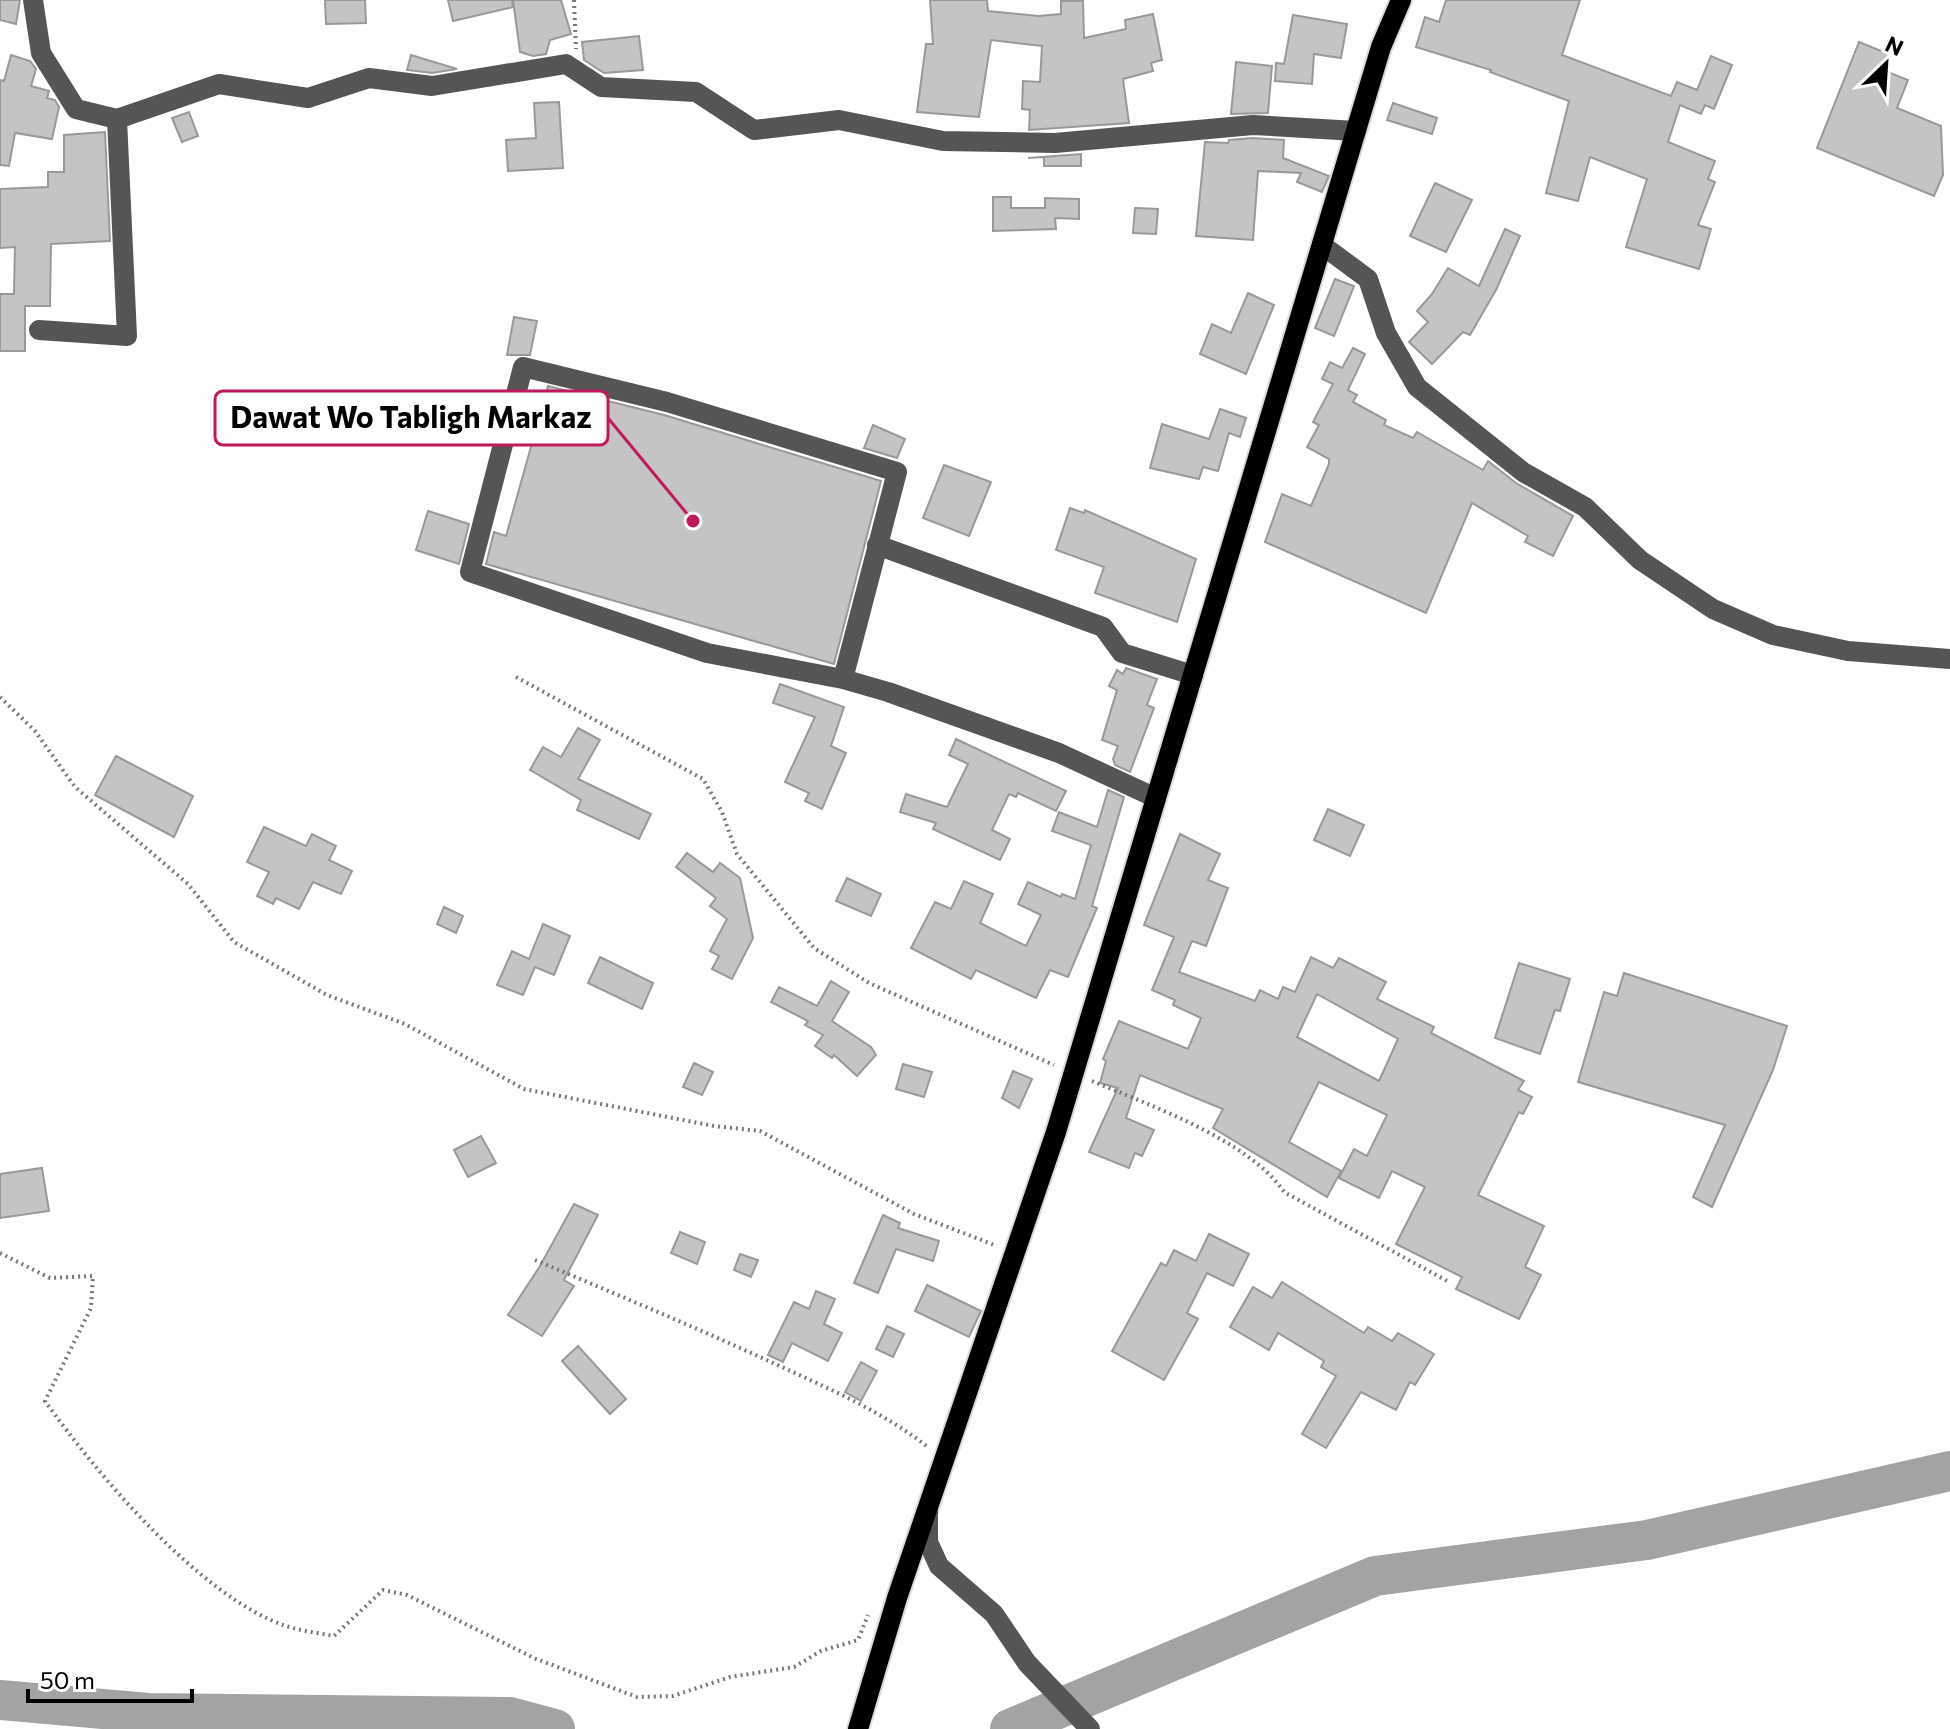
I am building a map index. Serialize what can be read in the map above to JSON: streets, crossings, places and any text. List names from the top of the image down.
{
  "places": ["Dawat Wo Tabligh Markaz"],
  "scale_bar": "50 m",
  "north": "top right"
}
